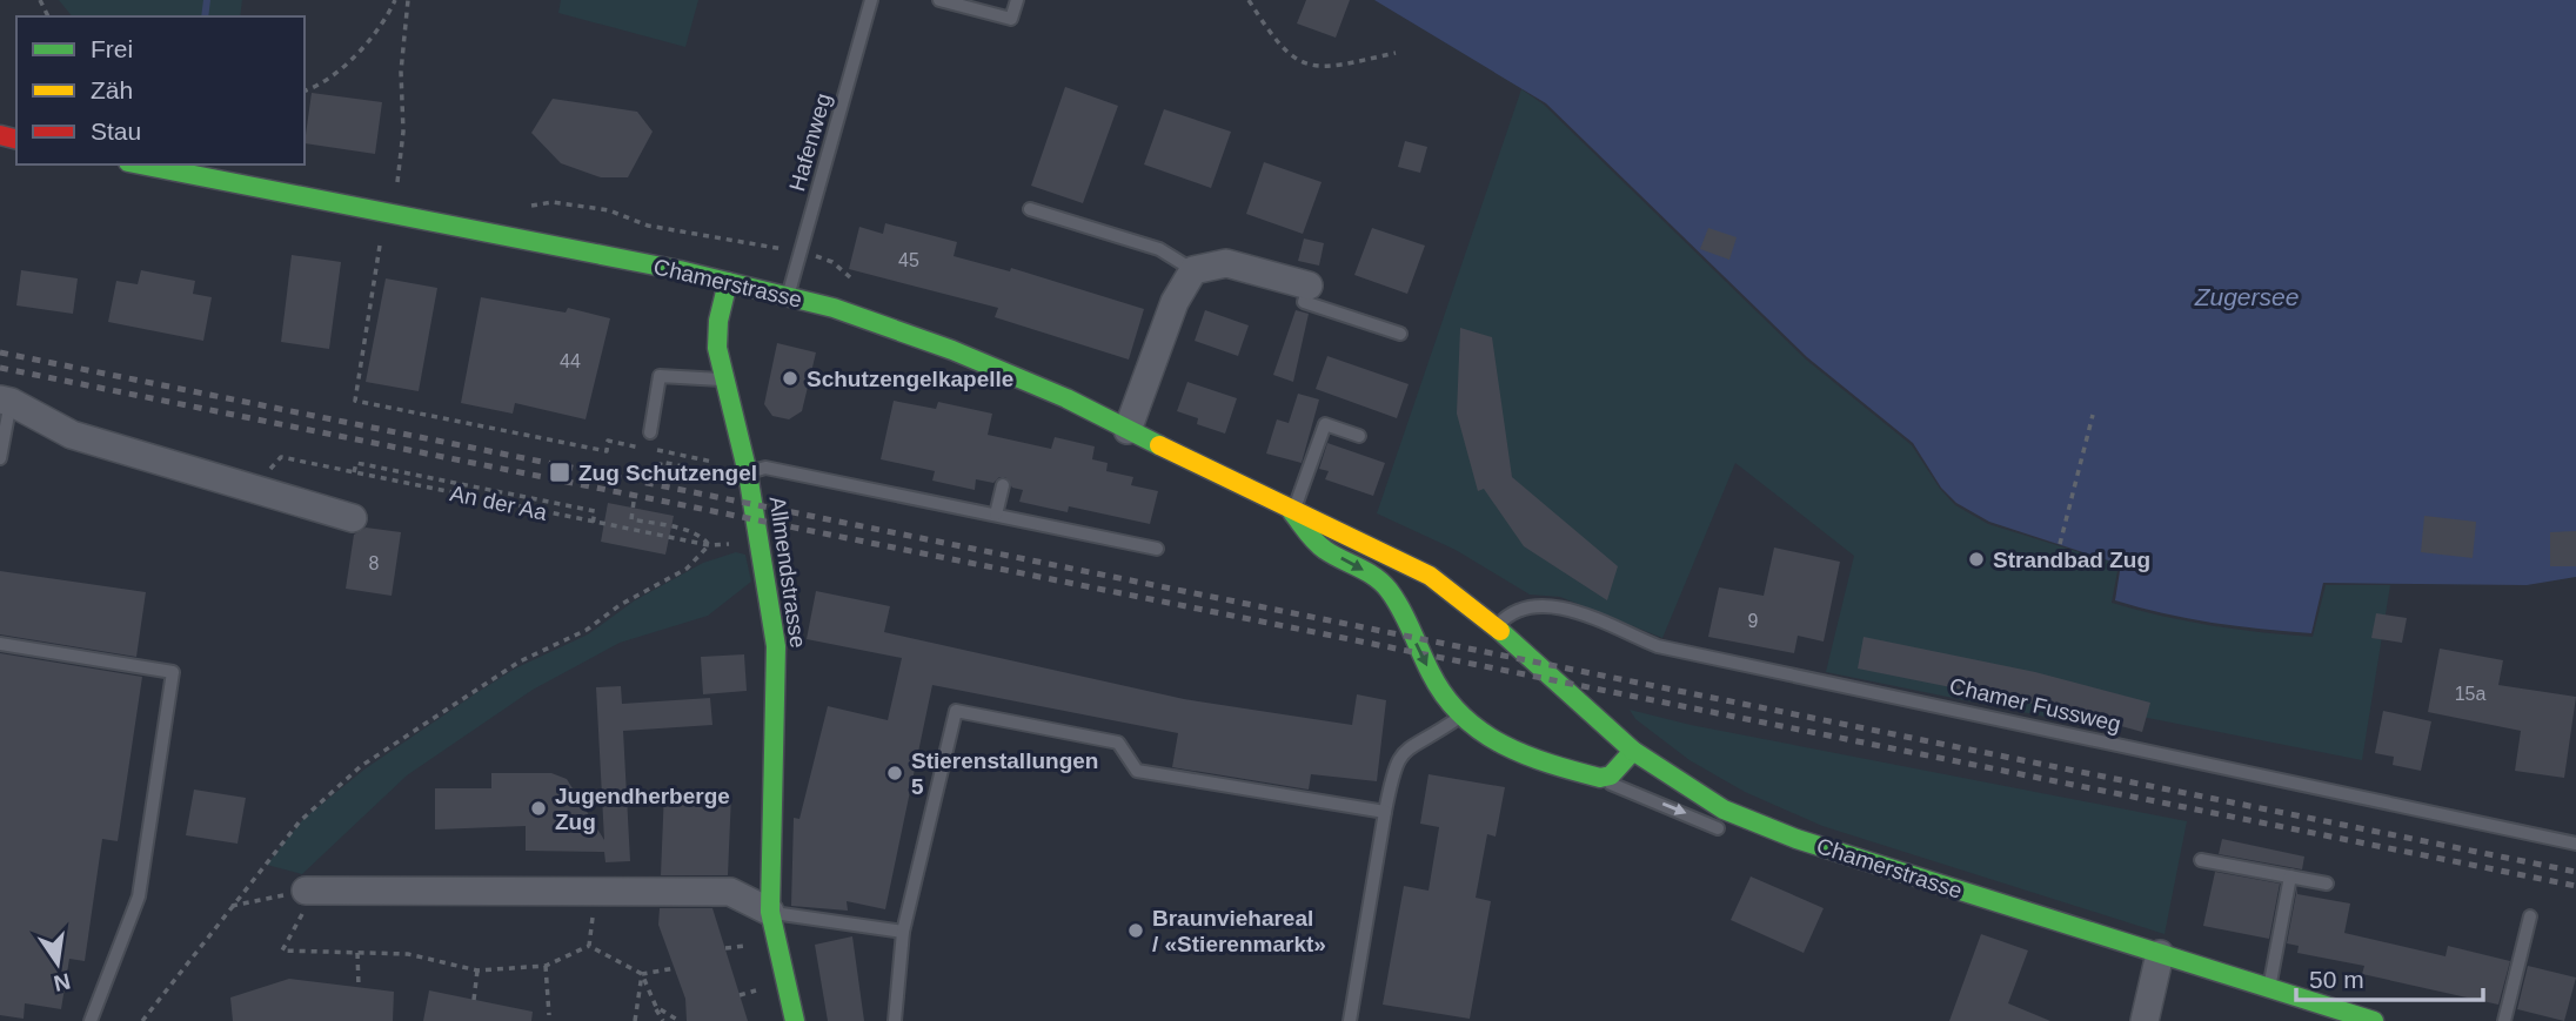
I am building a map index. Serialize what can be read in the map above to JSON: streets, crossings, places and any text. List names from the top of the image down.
{
  "streets": {
    "main road": ["Chamerstrasse", "Allmendstrasse"],
    "lane": ["Hafenweg", "Chamer Fussweg"],
    "path": ["An der Aa"]
  },
  "crossings": [
    ["Hafenweg", "Chamerstrasse"],
    ["Chamerstrasse", "Allmendstrasse"],
    ["Chamerstrasse", "Chamer Fussweg"],
    ["An der Aa", "Allmendstrasse"]
  ],
  "water": ["Zugersee"],
  "places": {
    "other": [
      "Schutzengelkapelle",
      "Strandbad Zug",
      "Stierenstallungen 5",
      "Jugendherberge Zug",
      "Braunviehareal / «Stierenmarkt»"
    ],
    "transit": ["Zug Schutzengel"]
  },
  "house_numbers": [
    "45",
    "44",
    "8",
    "9",
    "15a"
  ],
  "legend": ["Frei", "Zäh", "Stau"],
  "scale_bar": "50 m",
  "north": "bottom"
}
